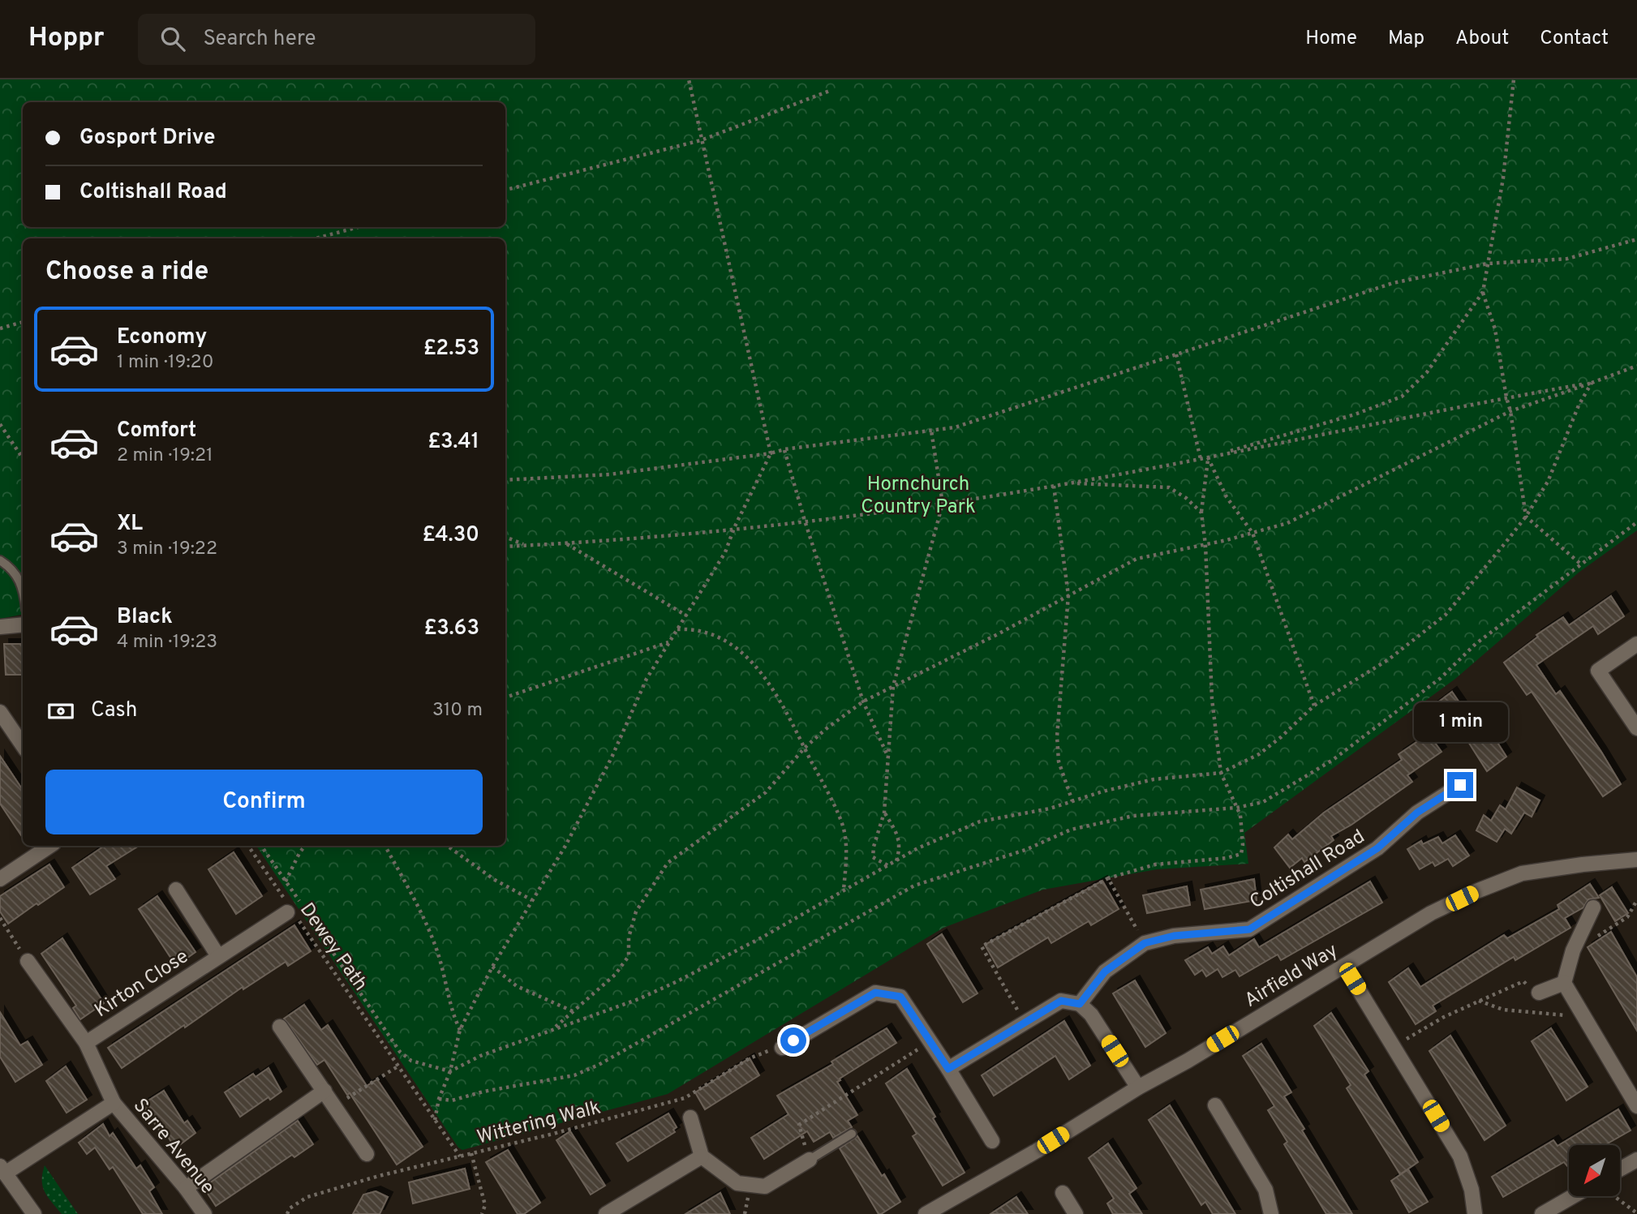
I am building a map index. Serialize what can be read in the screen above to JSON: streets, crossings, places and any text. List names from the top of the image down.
{
  "streets": {
    "street": [
      "Coltishall Road",
      "Airfield Way",
      "Kirton Close",
      "Sarre Avenue"
    ],
    "path": ["Dewey Path", "Wittering Walk"]
  },
  "crossings": [
    ["Dewey Path", "Kirton Close"],
    ["Dewey Path", "Wittering Walk"],
    ["Kirton Close", "Sarre Avenue"]
  ],
  "parks": ["Hornchurch Country Park"],
  "north": "bottom left",
  "page": {
    "header": "Hoppr",
    "search": "Search here",
    "nav": [
      "Home",
      "Map",
      "About",
      "Contact"
    ],
    "banner": ["Gosport Drive", "Coltishall Road"],
    "heading": "Choose a ride",
    "list": [
      {
        "name": "Economy",
        "note": "1 min · 19:20",
        "value": "£2.53"
      },
      {
        "name": "Comfort",
        "note": "2 min · 19:21",
        "value": "£3.41"
      },
      {
        "name": "XL",
        "note": "3 min · 19:22",
        "value": "£4.30"
      },
      {
        "name": "Black",
        "note": "4 min · 19:23",
        "value": "£3.63"
      }
    ],
    "pay": ["Cash", "310 m"],
    "bubble": "1 min",
    "buttons": "Confirm"
  }
}
